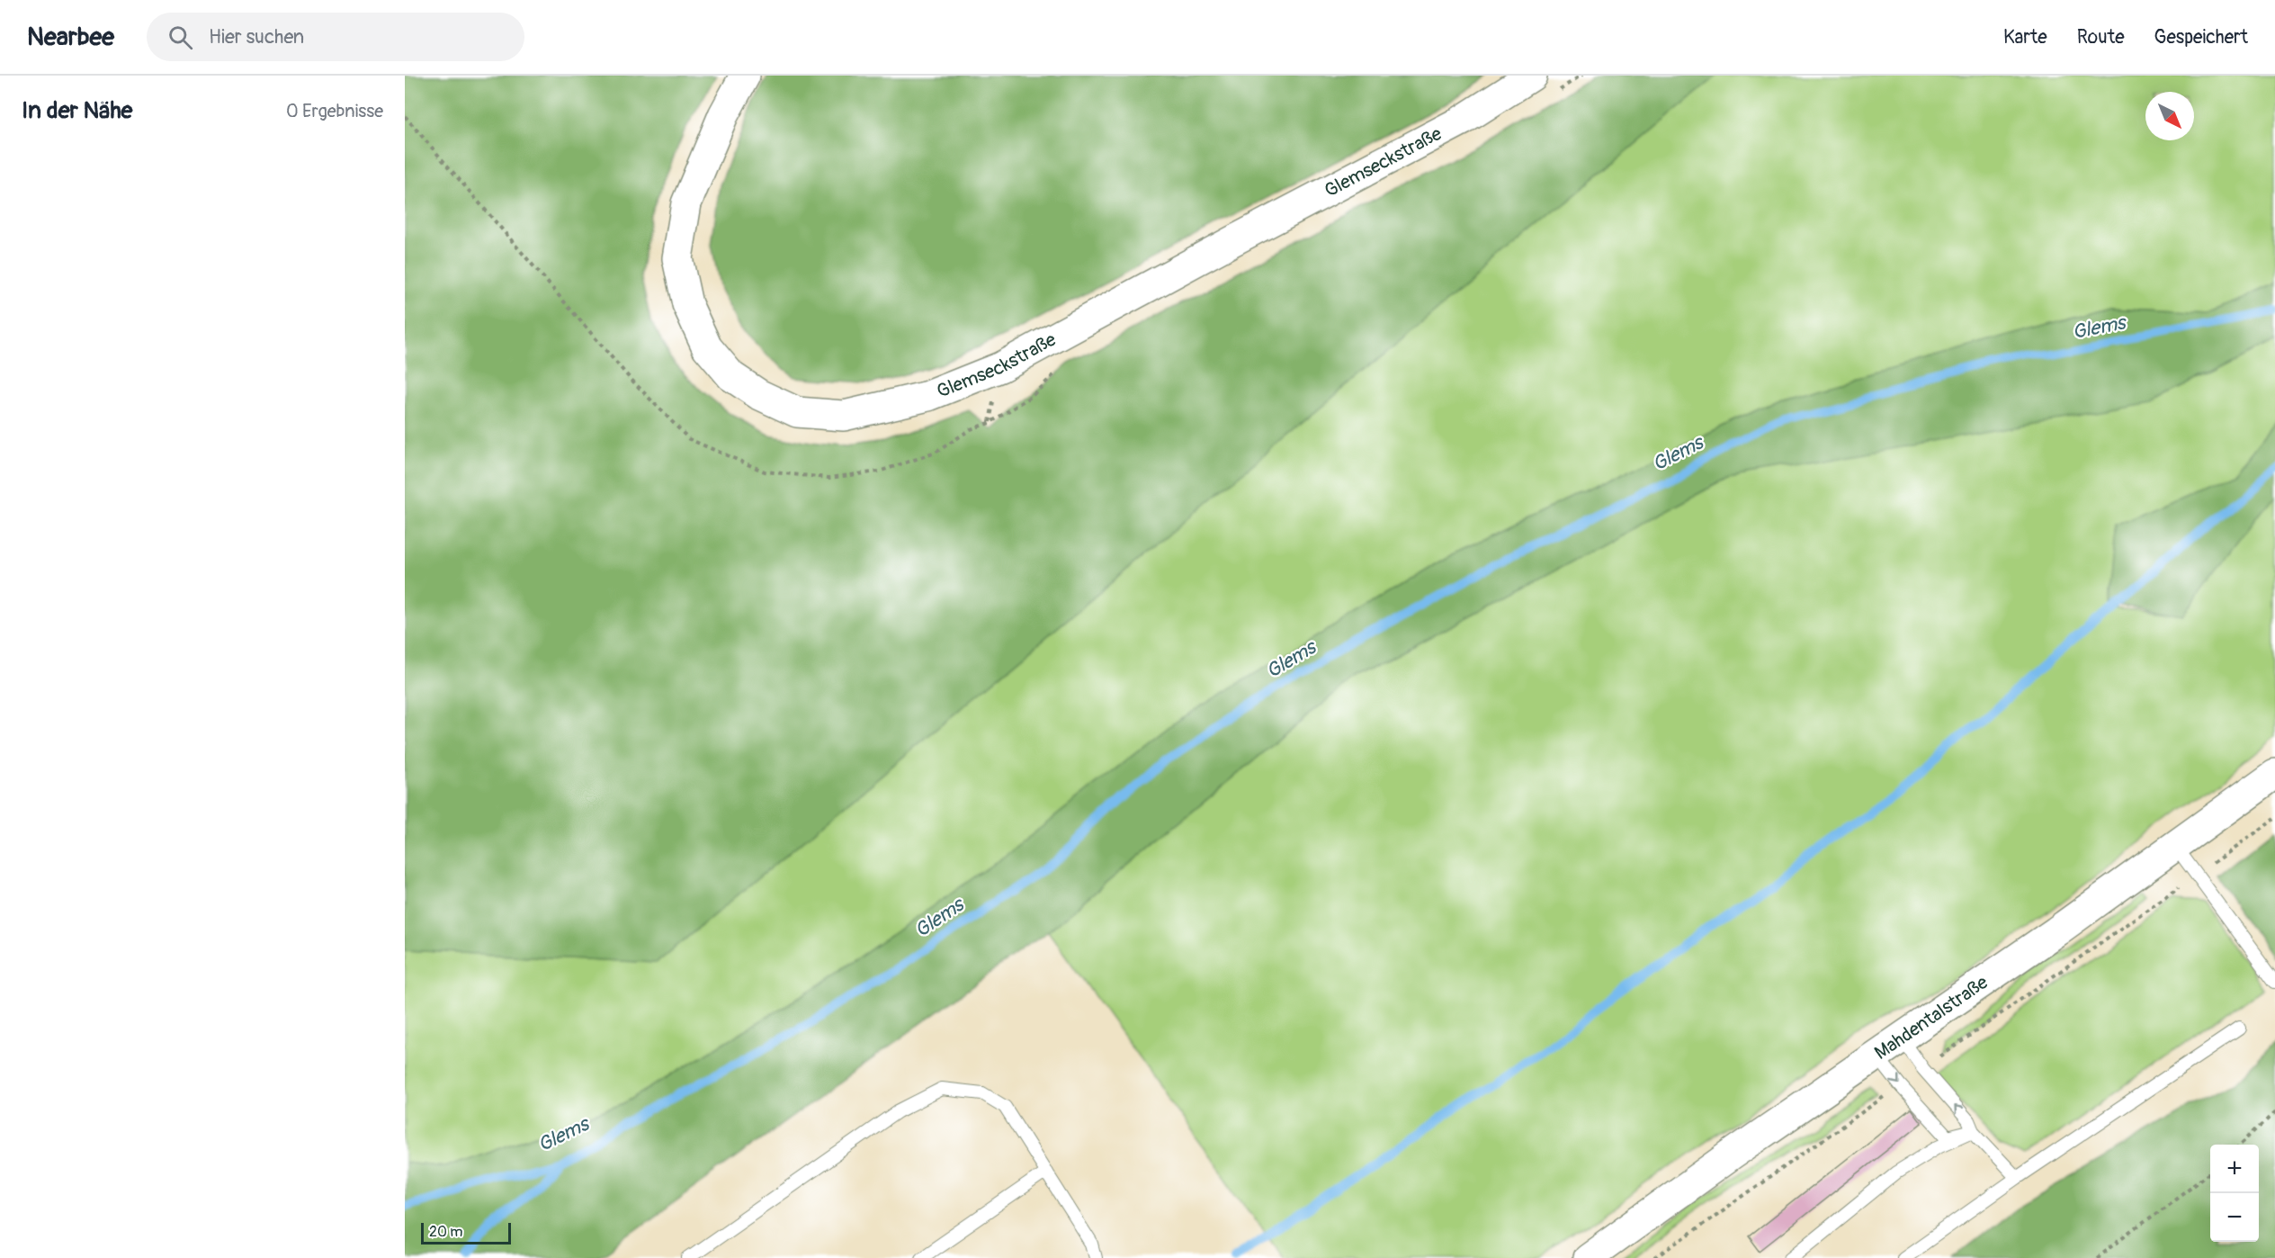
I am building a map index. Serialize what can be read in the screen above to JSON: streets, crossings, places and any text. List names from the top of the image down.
{
  "streets": {
    "main road": ["Glemseckstraße", "Mahdentalstraße"]
  },
  "water": ["Glems"],
  "scale_bar": "20 m",
  "north": "bottom right",
  "page": {
    "header": "Nearbee",
    "search": "Hier suchen",
    "nav": ["Karte", "Route", "Gespeichert"],
    "heading": ["In der Nähe", "0 Ergebnisse"],
    "map_buttons": ["+", "−"],
    "scale": "20 m"
  }
}
